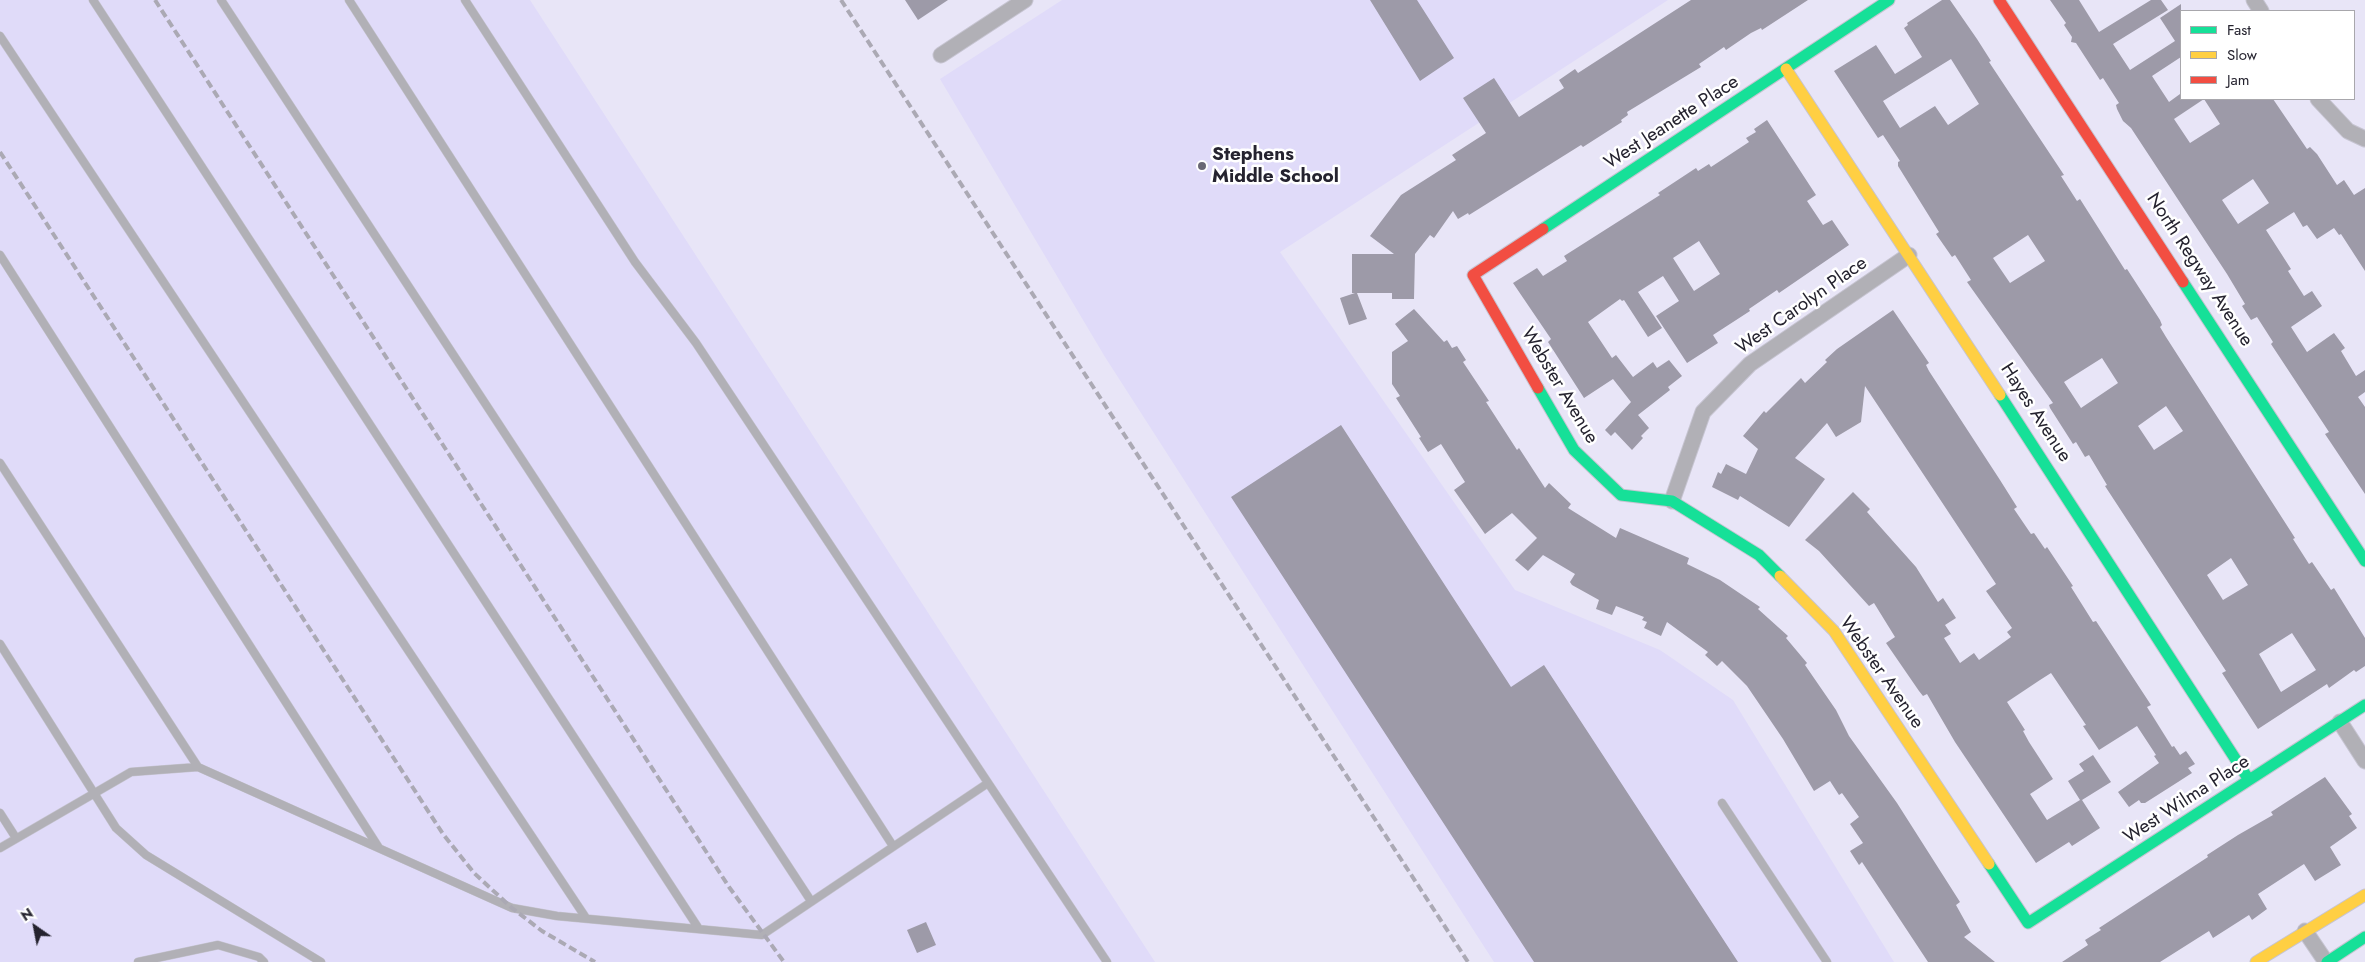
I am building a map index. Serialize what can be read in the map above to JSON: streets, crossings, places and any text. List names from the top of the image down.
{
  "streets": {
    "street": [
      "West Jeanette Place",
      "North Regway Avenue",
      "West Carolyn Place",
      "Webster Avenue",
      "Hayes Avenue",
      "West Wilma Place"
    ]
  },
  "crossings": [
    ["West Jeanette Place", "Webster Avenue"],
    ["West Jeanette Place", "Hayes Avenue"],
    ["West Carolyn Place", "Webster Avenue"],
    ["West Carolyn Place", "Hayes Avenue"],
    ["Webster Avenue", "West Wilma Place"],
    ["Hayes Avenue", "West Wilma Place"]
  ],
  "places": ["Stephens Middle School"],
  "legend": ["Fast", "Slow", "Jam"],
  "north": "top left"
}
